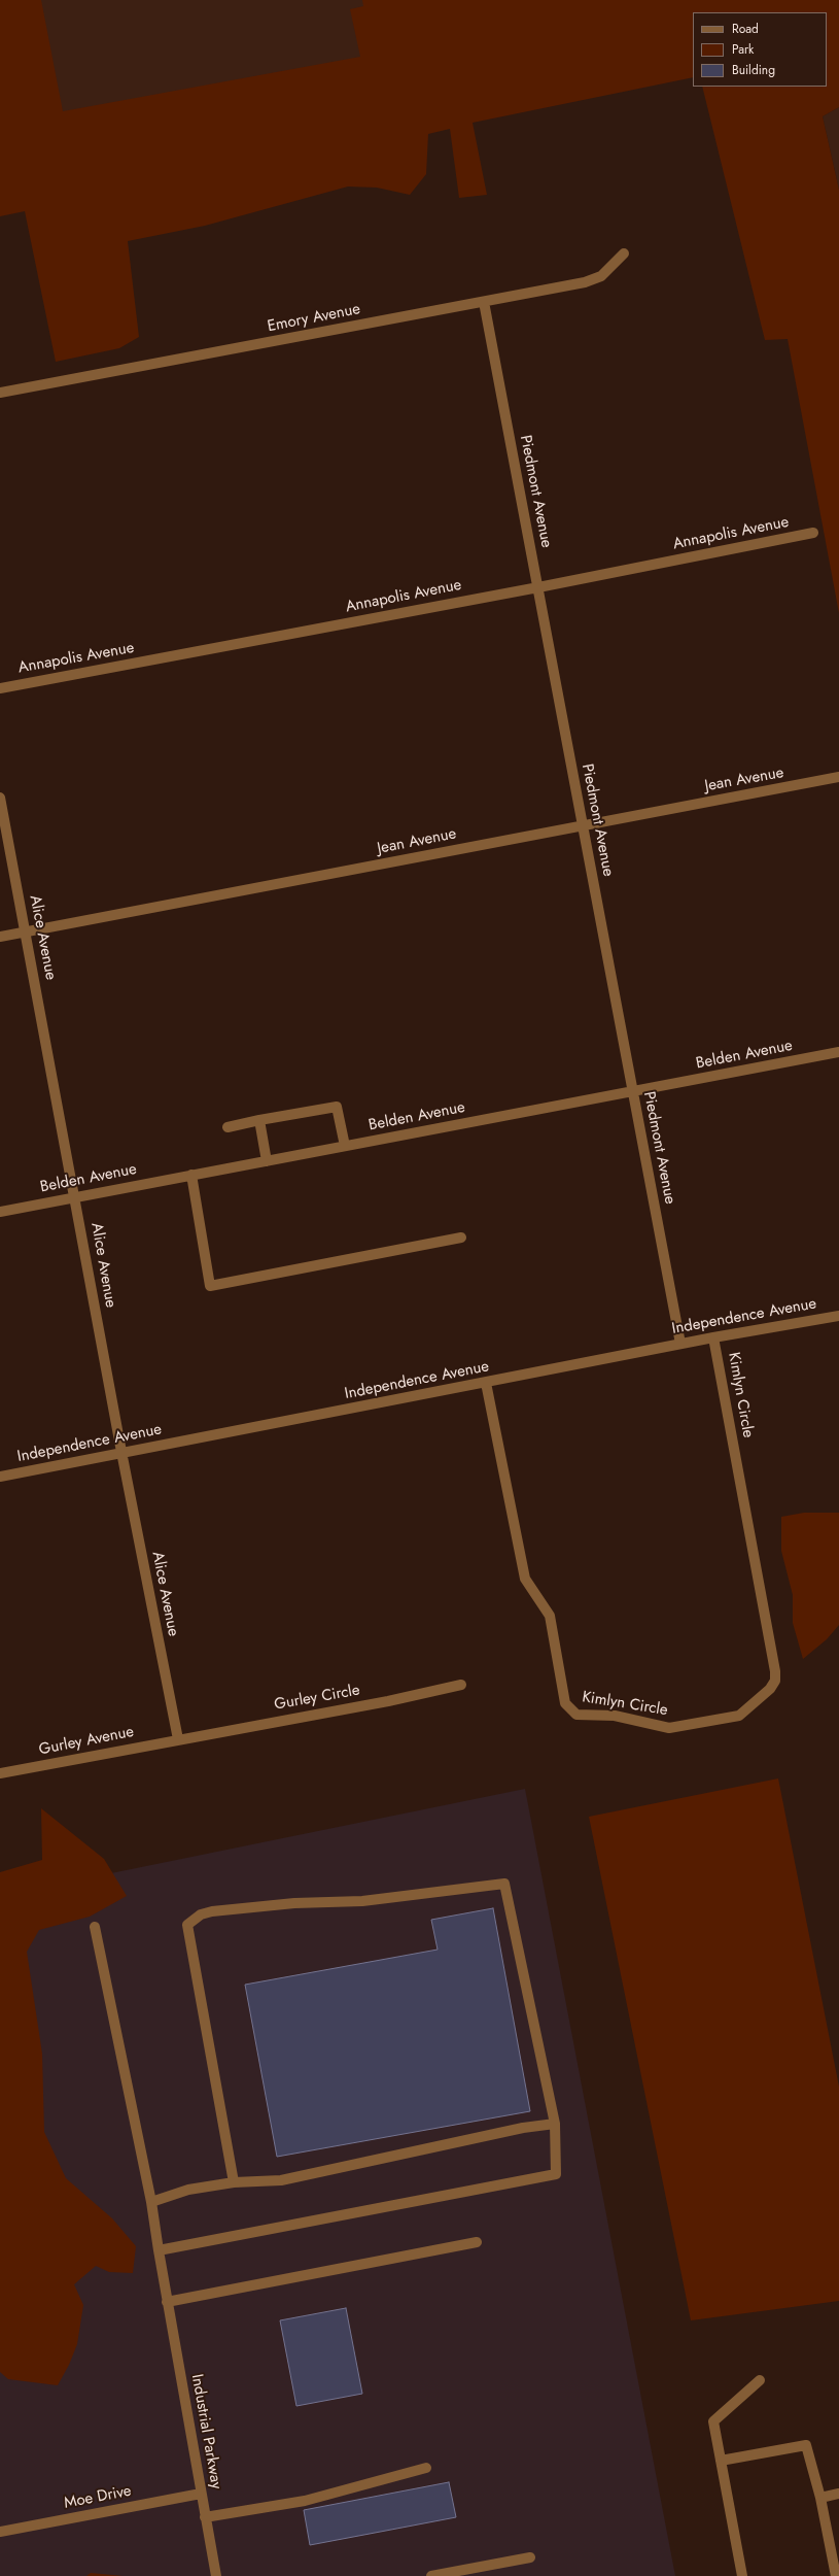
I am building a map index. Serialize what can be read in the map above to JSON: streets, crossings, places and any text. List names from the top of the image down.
{
  "streets": {
    "street": [
      "Emory Avenue",
      "Piedmont Avenue",
      "Annapolis Avenue",
      "Jean Avenue",
      "Alice Avenue",
      "Belden Avenue",
      "Independence Avenue",
      "Kimlyn Circle",
      "Gurley Circle",
      "Gurley Avenue",
      "Industrial Parkway",
      "Moe Drive"
    ]
  },
  "crossings": [
    ["Emory Avenue", "Piedmont Avenue"],
    ["Piedmont Avenue", "Annapolis Avenue"],
    ["Piedmont Avenue", "Jean Avenue"],
    ["Piedmont Avenue", "Belden Avenue"],
    ["Piedmont Avenue", "Independence Avenue"],
    ["Jean Avenue", "Alice Avenue"],
    ["Alice Avenue", "Belden Avenue"],
    ["Alice Avenue", "Independence Avenue"],
    ["Alice Avenue", "Gurley Circle"],
    ["Alice Avenue", "Gurley Avenue"],
    ["Independence Avenue", "Kimlyn Circle"],
    ["Gurley Circle", "Gurley Avenue"],
    ["Industrial Parkway", "Moe Drive"]
  ],
  "legend": ["Road", "Park", "Building"]
}
